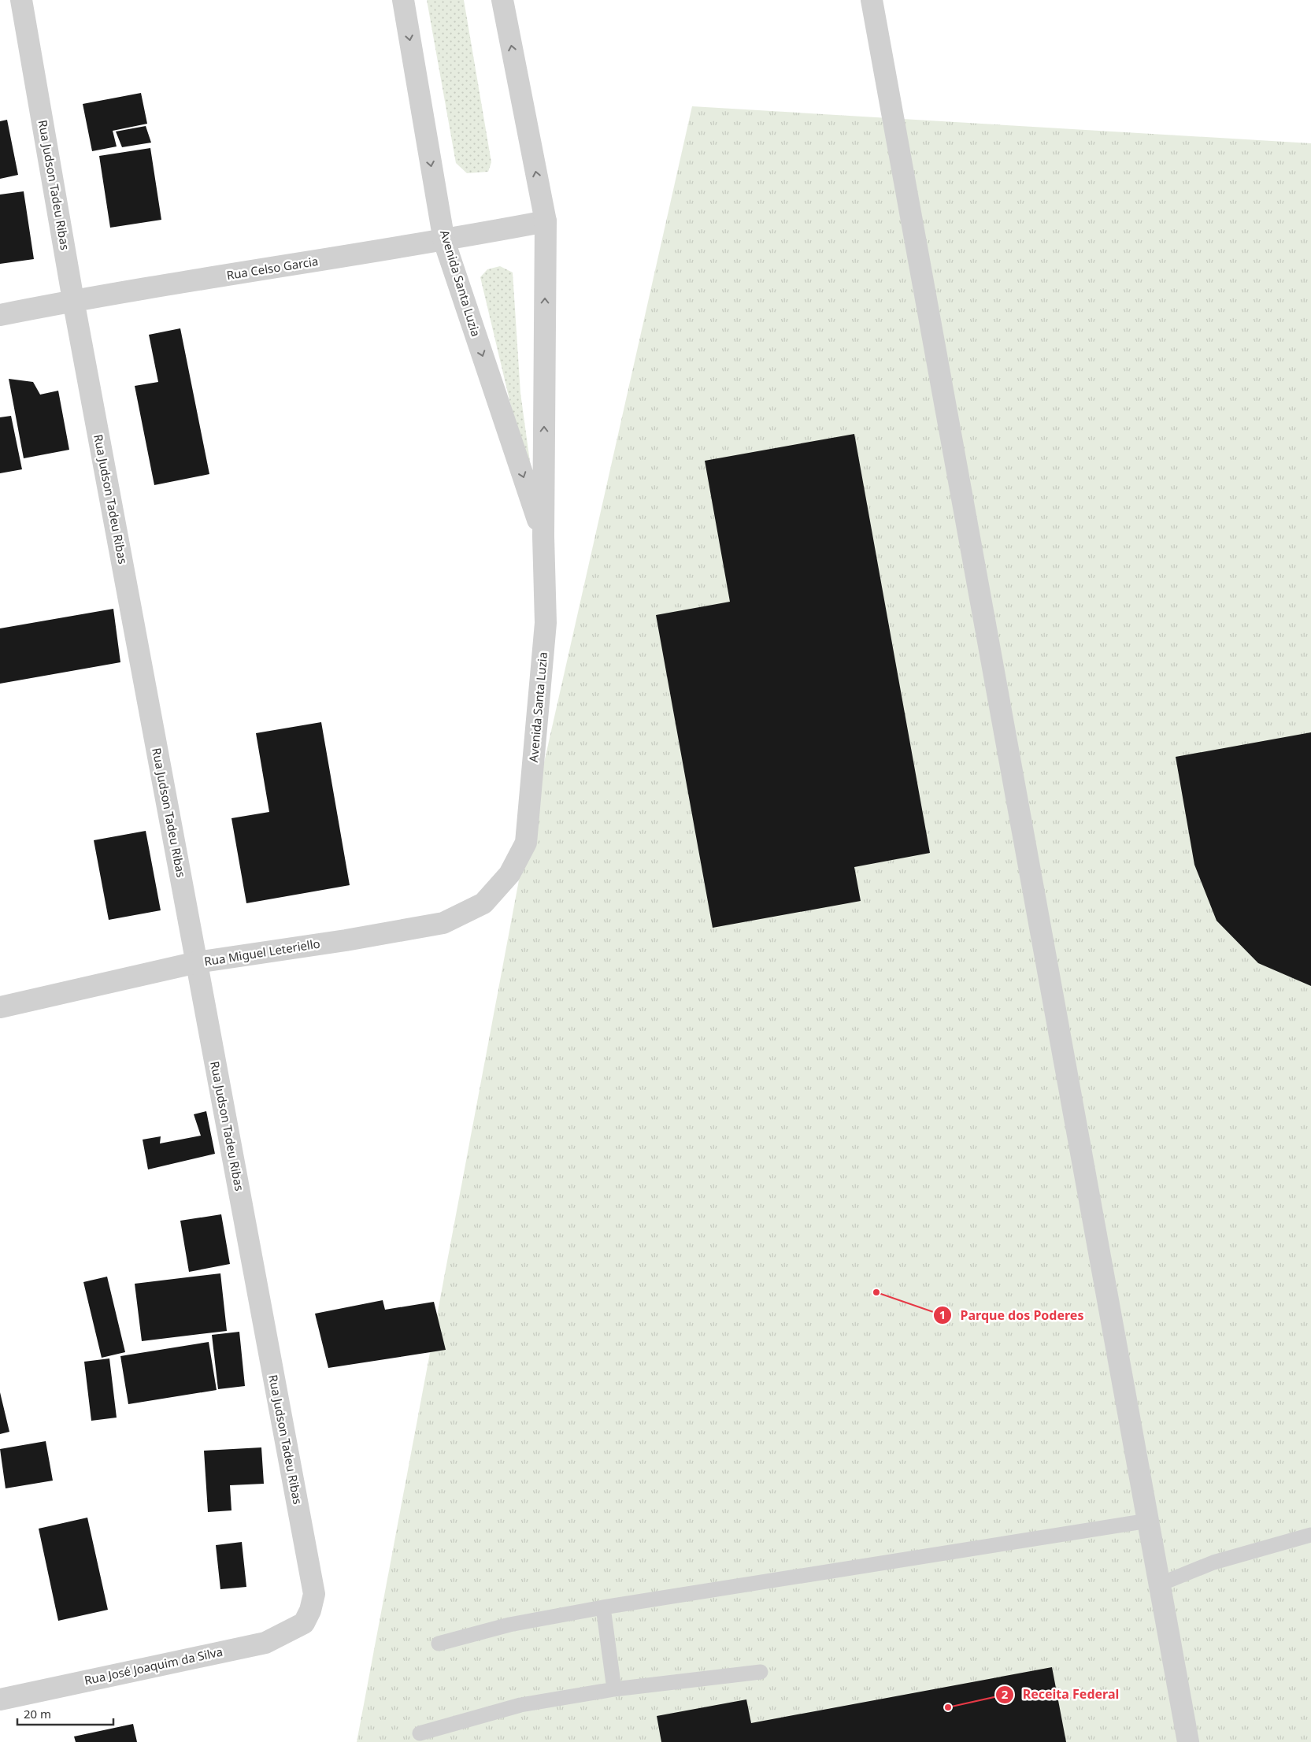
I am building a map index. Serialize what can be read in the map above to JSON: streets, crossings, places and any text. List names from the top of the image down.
{
  "streets": {
    "street": [
      "Rua Judson Tadeu Ribas",
      "Rua Celso Garcia",
      "Avenida Santa Luzia",
      "Rua Miguel Leteriello",
      "Rua José Joaquim da Silva"
    ]
  },
  "crossings": [
    ["Rua Judson Tadeu Ribas", "Rua Celso Garcia"],
    ["Rua Judson Tadeu Ribas", "Rua Miguel Leteriello"],
    ["Rua Judson Tadeu Ribas", "Rua José Joaquim da Silva"],
    ["Rua Celso Garcia", "Avenida Santa Luzia"],
    ["Avenida Santa Luzia", "Rua Miguel Leteriello"]
  ],
  "places": ["Parque dos Poderes", "Receita Federal"],
  "scale_bar": "20 m"
}
